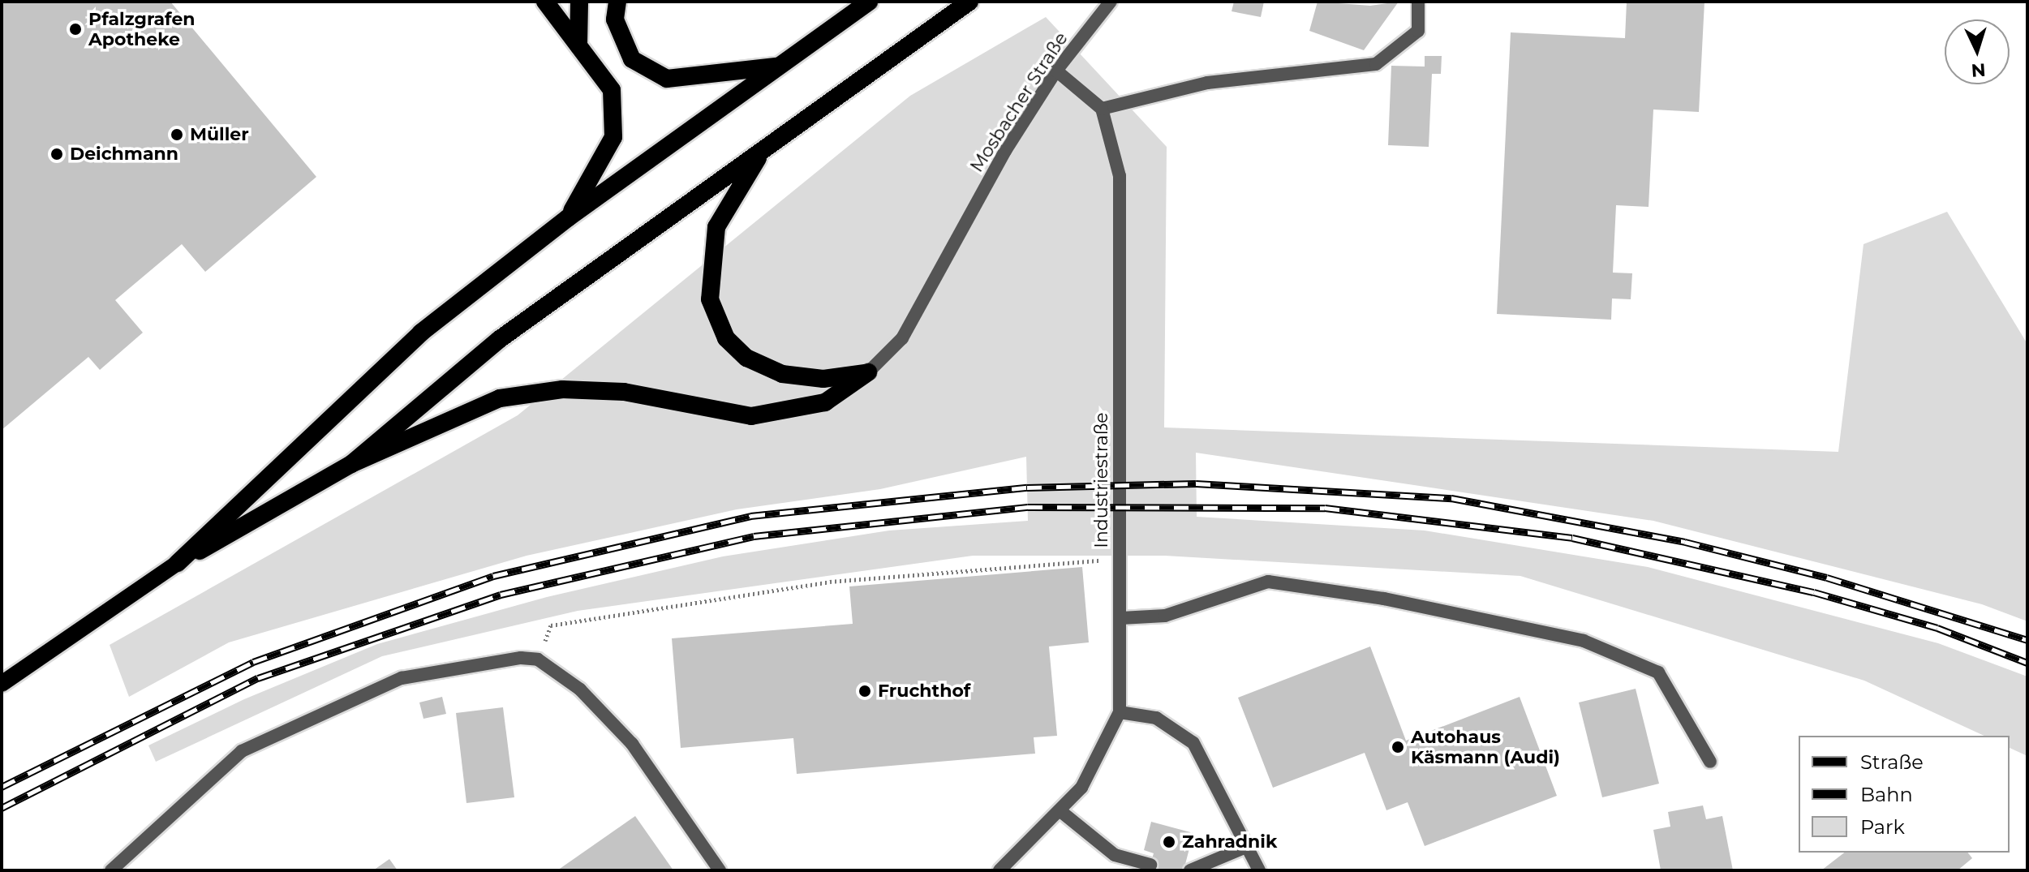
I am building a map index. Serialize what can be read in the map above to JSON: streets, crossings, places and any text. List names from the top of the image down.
{
  "streets": {
    "street": ["Mosbacher Straße", "Industriestraße"]
  },
  "places": [
    "Pfalzgrafen Apotheke",
    "Müller",
    "Deichmann",
    "Fruchthof",
    "Autohaus Käsmann (Audi)",
    "Zahradnik"
  ],
  "legend": ["Straße", "Bahn", "Park"],
  "north": "bottom"
}
